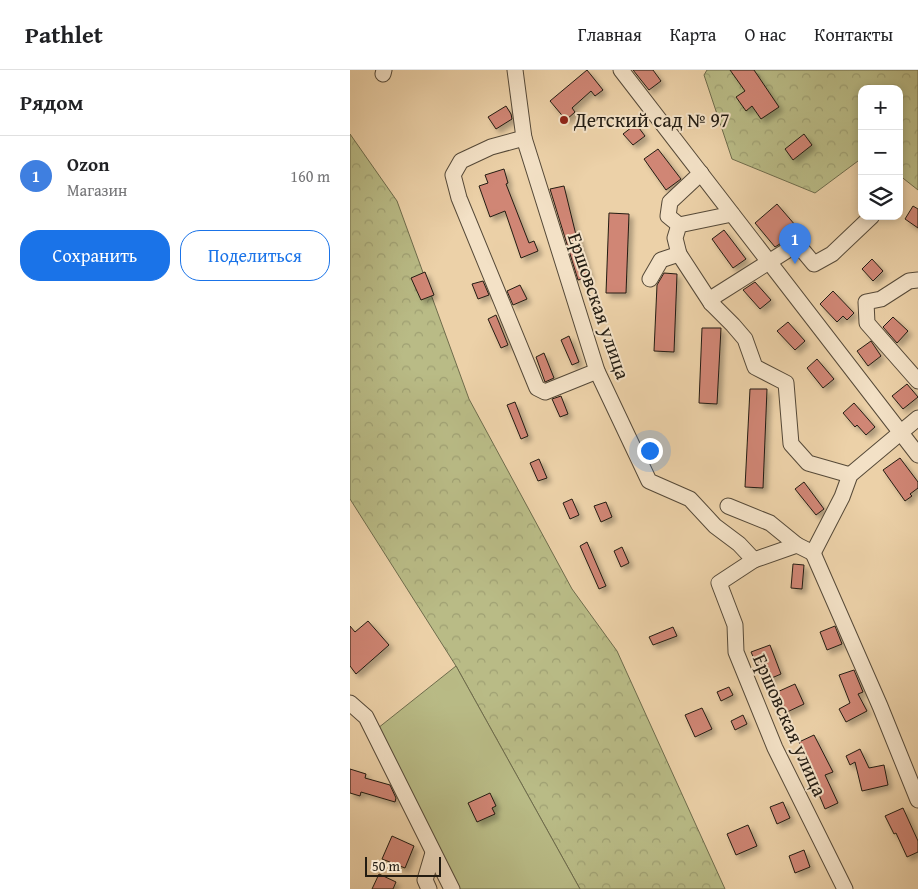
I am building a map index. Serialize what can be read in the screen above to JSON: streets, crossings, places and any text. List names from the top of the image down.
{
  "streets": {
    "street": ["Ершовская улица"]
  },
  "places": ["Детский сад № 97"],
  "scale_bar": "50 m",
  "page": {
    "header": "Pathlet",
    "nav": [
      "Главная",
      "Карта",
      "О нас",
      "Контакты"
    ],
    "heading": "Рядом",
    "map_buttons": ["+", "−"],
    "list": [
      {
        "mark": "1",
        "name": "Ozon",
        "note": "Магазин",
        "value": "160 m"
      }
    ],
    "buttons": ["Сохранить", "Поделиться"],
    "pins": "1",
    "scale": "50 m"
  }
}
